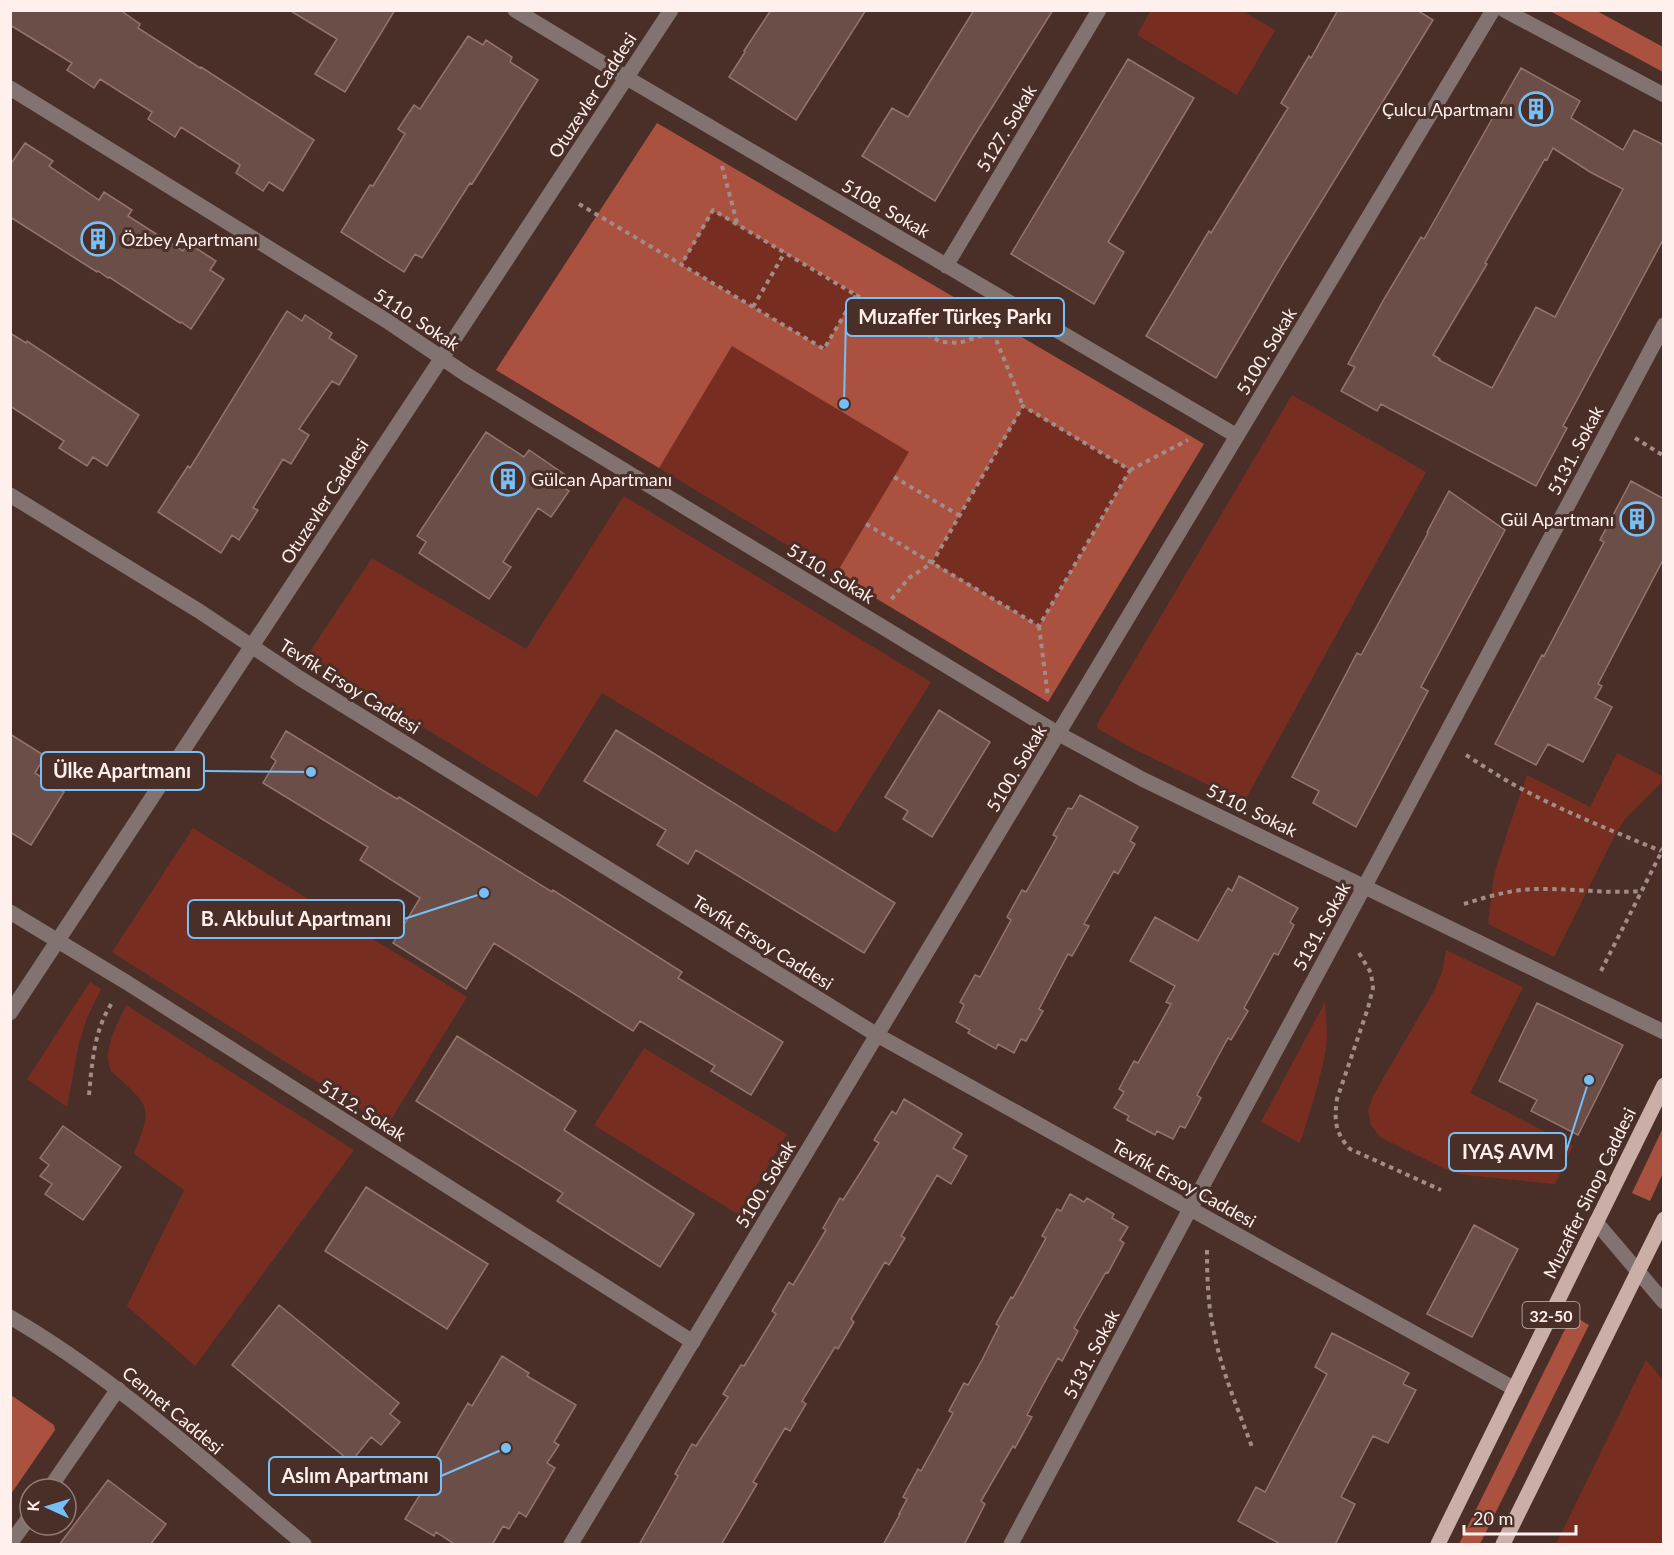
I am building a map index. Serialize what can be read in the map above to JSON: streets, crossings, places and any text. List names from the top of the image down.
{
  "streets": {
    "main road": ["Muzaffer Sinop Caddesi", "32-50"],
    "street": [
      "Otuzevler Caddesi",
      "5127. Sokak",
      "5108. Sokak",
      "5110. Sokak",
      "5100. Sokak",
      "5131. Sokak",
      "Tevfik Ersoy Caddesi",
      "5112. Sokak",
      "Cennet Caddesi"
    ]
  },
  "crossings": [
    ["Otuzevler Caddesi", "5108. Sokak"],
    ["Otuzevler Caddesi", "5110. Sokak"],
    ["Otuzevler Caddesi", "Tevfik Ersoy Caddesi"],
    ["Otuzevler Caddesi", "5112. Sokak"],
    ["5127. Sokak", "5108. Sokak"],
    ["5108. Sokak", "5100. Sokak"],
    ["5110. Sokak", "5100. Sokak"],
    ["5110. Sokak", "5131. Sokak"],
    ["5100. Sokak", "Tevfik Ersoy Caddesi"],
    ["5100. Sokak", "5112. Sokak"],
    ["5131. Sokak", "Tevfik Ersoy Caddesi"],
    ["Tevfik Ersoy Caddesi", "Muzaffer Sinop Caddesi"]
  ],
  "places": {
    "building": [
      "Çulcu Apartmanı",
      "Özbey Apartmanı",
      "Gülcan Apartmanı",
      "Gül Apartmanı"
    ],
    "other": [
      "Muzaffer Türkeş Parkı",
      "Ülke Apartmanı",
      "B. Akbulut Apartmanı",
      "IYAŞ AVM",
      "Aslım Apartmanı"
    ]
  },
  "scale_bar": "20 m",
  "north": "left"
}
